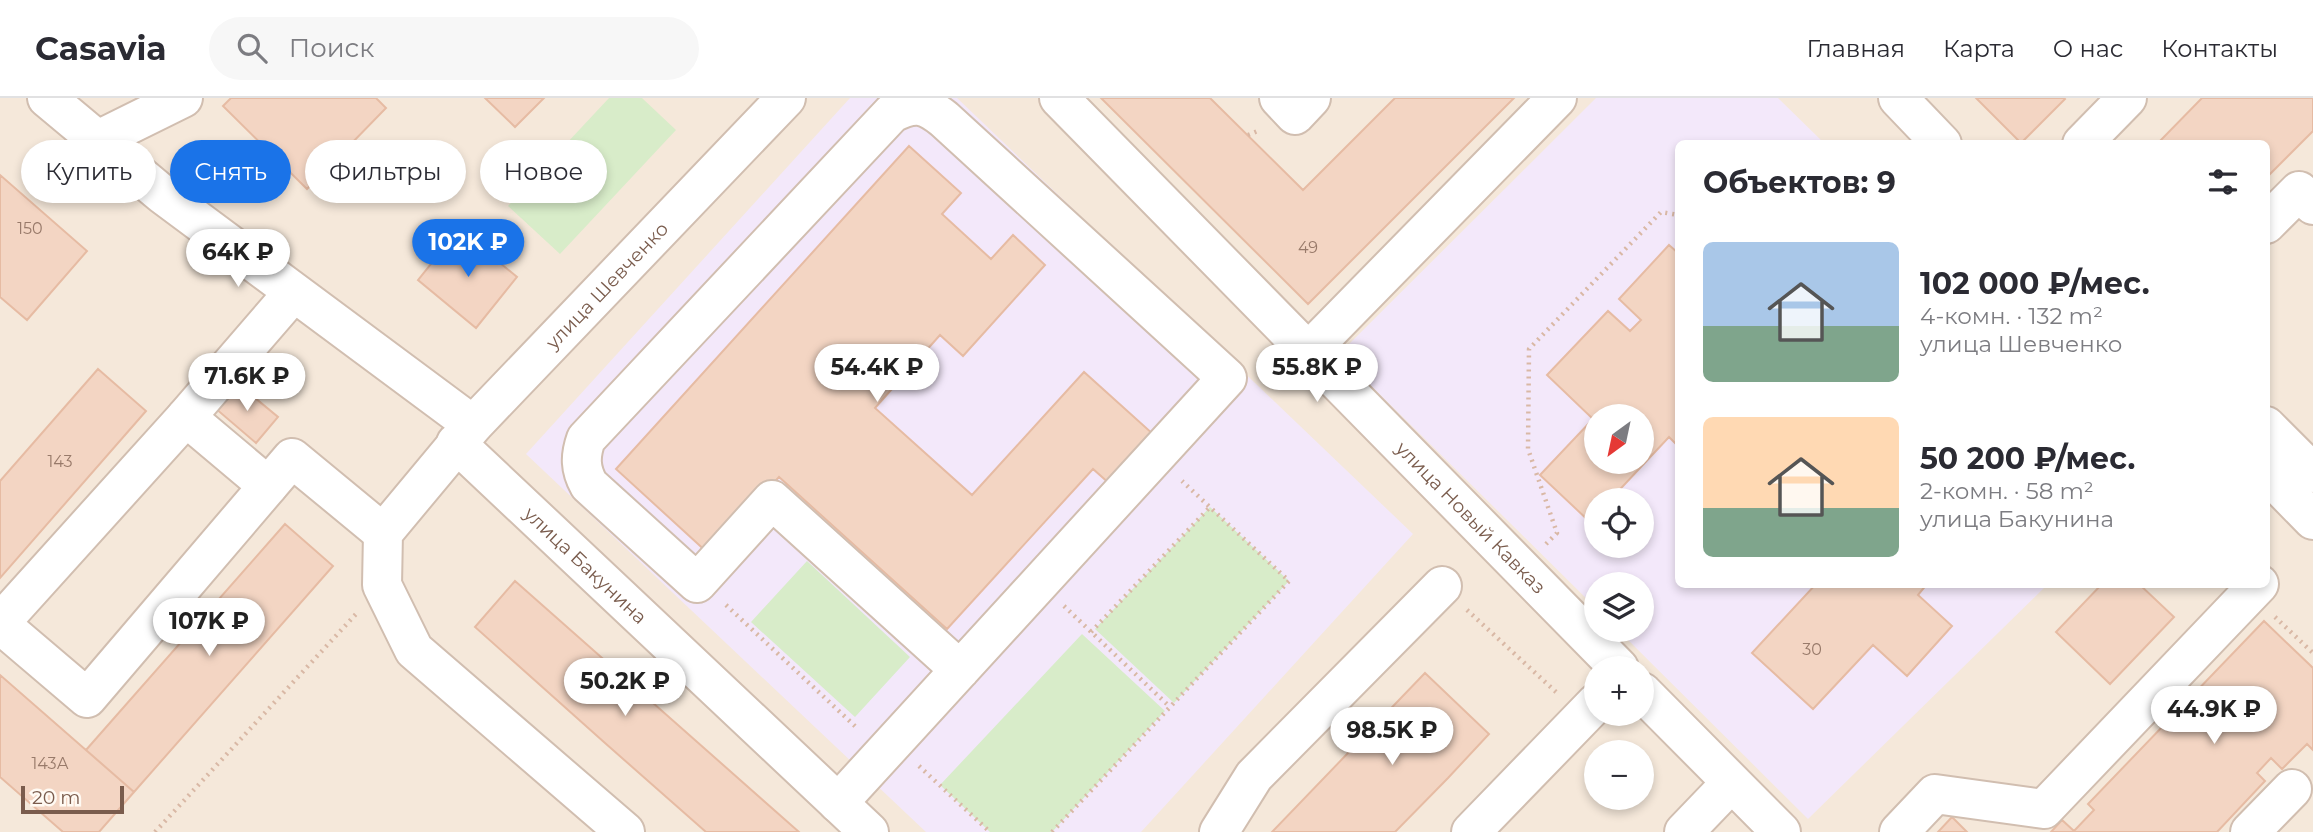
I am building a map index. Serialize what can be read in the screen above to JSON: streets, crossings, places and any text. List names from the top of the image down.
{
  "streets": {
    "street": ["улица Шевченко", "улица Новый Кавказ", "улица Бакунина"]
  },
  "crossings": [
    ["улица Шевченко", "улица Бакунина"]
  ],
  "house_numbers": [
    "150",
    "49",
    "143",
    "30",
    "143А"
  ],
  "scale_bar": "20 m",
  "north": "bottom left",
  "page": {
    "header": "Casavia",
    "search": "Поиск",
    "nav": [
      "Главная",
      "Карта",
      "О нас",
      "Контакты"
    ],
    "chip": [
      "Купить",
      "Снять",
      "Фильтры",
      "Новое"
    ],
    "heading": "Объектов: 9",
    "price": [
      "102K ₽",
      "64K ₽",
      "54.4K ₽",
      "55.8K ₽",
      "71.6K ₽",
      "107K ₽",
      "50.2K ₽",
      "44.9K ₽",
      "98.5K ₽"
    ],
    "list": [
      {
        "name": "102 000 ₽/мес.",
        "note": "4-комн. · 132 m² · улица Шевченко"
      },
      {
        "name": "50 200 ₽/мес.",
        "note": "2-комн. · 58 m² · улица Бакунина"
      }
    ],
    "map_buttons": ["+", "−"],
    "scale": "20 m"
  }
}
